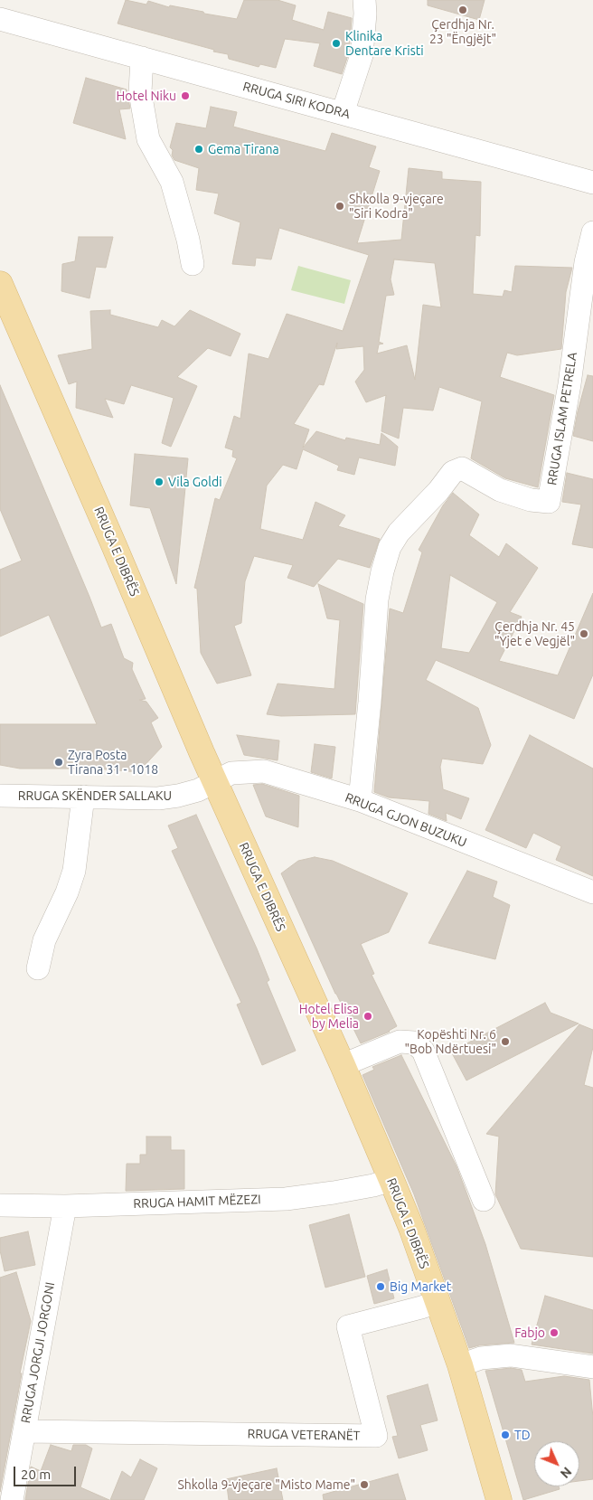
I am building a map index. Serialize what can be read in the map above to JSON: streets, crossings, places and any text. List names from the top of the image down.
{
  "streets": {
    "main road": ["RRUGA E DIBRËS"],
    "street": [
      "RRUGA SIRI KODRA",
      "RRUGA ISLAM PETRELA",
      "RRUGA SKËNDER SALLAKU",
      "RRUGA GJON BUZUKU",
      "RRUGA HAMIT MËZEZI",
      "RRUGA JORGJI JORGONI",
      "RRUGA VETERANËT"
    ]
  },
  "crossings": [
    ["RRUGA ISLAM PETRELA", "RRUGA GJON BUZUKU"],
    ["RRUGA E DIBRËS", "RRUGA SKËNDER SALLAKU"],
    ["RRUGA E DIBRËS", "RRUGA GJON BUZUKU"],
    ["RRUGA E DIBRËS", "RRUGA HAMIT MËZEZI"],
    ["RRUGA E DIBRËS", "RRUGA VETERANËT"],
    ["RRUGA SKËNDER SALLAKU", "RRUGA GJON BUZUKU"],
    ["RRUGA HAMIT MËZEZI", "RRUGA JORGJI JORGONI"],
    ["RRUGA JORGJI JORGONI", "RRUGA VETERANËT"]
  ],
  "places": [
    "Çerdhja Nr. 23 \"Ëngjëjt\"",
    "Klinika Dentare Kristi",
    "Hotel Niku",
    "Gema Tirana",
    "Shkolla 9-vjeçare \"Siri Kodra\"",
    "Vila Goldi",
    "Çerdhja Nr. 45 \"Yjet e Vegjël\"",
    "Zyra Posta Tirana 31 - 1018",
    "Hotel Elisa by Melia",
    "Kopështi Nr. 6 \"Bob Ndërtuesi\"",
    "Big Market",
    "Fabjo",
    "TD",
    "Shkolla 9-vjeçare \"Misto Mame\""
  ],
  "scale_bar": "20 m",
  "north": "bottom right"
}
